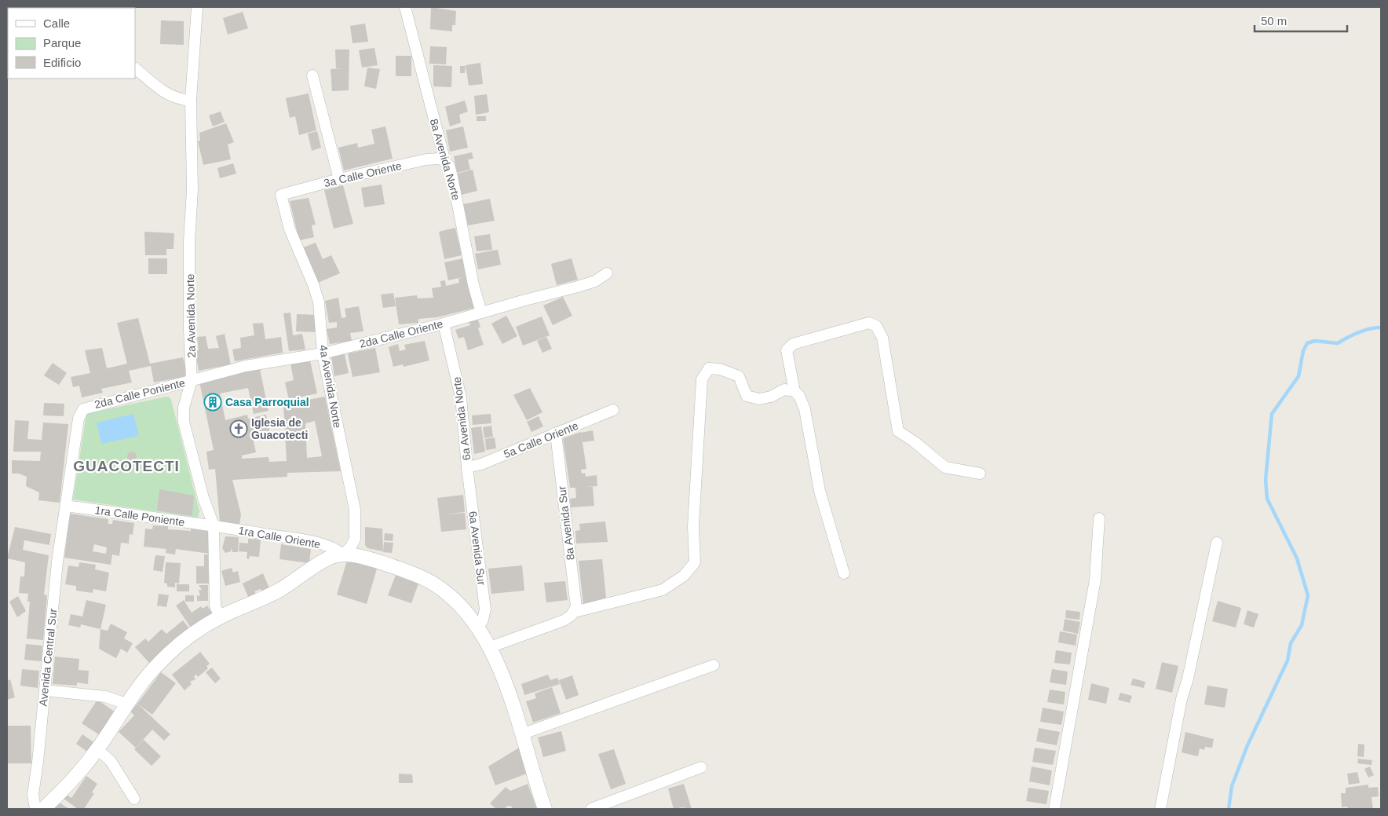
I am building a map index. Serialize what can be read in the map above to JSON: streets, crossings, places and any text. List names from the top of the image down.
{
  "streets": {
    "street": [
      "8a Avenida Norte",
      "3a Calle Oriente",
      "2a Avenida Norte",
      "2da Calle Oriente",
      "4a Avenida Norte",
      "2da Calle Poniente",
      "6a Avenida Norte",
      "5a Calle Oriente",
      "1ra Calle Poniente",
      "8a Avenida Sur",
      "1ra Calle Oriente",
      "6a Avenida Sur",
      "Avenida Central Sur"
    ]
  },
  "crossings": [
    ["8a Avenida Norte", "3a Calle Oriente"],
    ["8a Avenida Norte", "2da Calle Oriente"],
    ["3a Calle Oriente", "4a Avenida Norte"],
    ["2a Avenida Norte", "2da Calle Oriente"],
    ["2a Avenida Norte", "2da Calle Poniente"],
    ["2a Avenida Norte", "1ra Calle Poniente"],
    ["2a Avenida Norte", "1ra Calle Oriente"],
    ["2da Calle Oriente", "4a Avenida Norte"],
    ["2da Calle Oriente", "2da Calle Poniente"],
    ["2da Calle Oriente", "6a Avenida Norte"],
    ["4a Avenida Norte", "1ra Calle Oriente"],
    ["2da Calle Poniente", "Avenida Central Sur"],
    ["6a Avenida Norte", "5a Calle Oriente"],
    ["6a Avenida Norte", "6a Avenida Sur"],
    ["5a Calle Oriente", "8a Avenida Sur"],
    ["5a Calle Oriente", "6a Avenida Sur"],
    ["1ra Calle Poniente", "1ra Calle Oriente"],
    ["1ra Calle Poniente", "Avenida Central Sur"]
  ],
  "districts": ["GUACOTECTI"],
  "places": {
    "building": ["Casa Parroquial"],
    "church": ["Iglesia de Guacotecti"]
  },
  "legend": ["Calle", "Parque", "Edificio"],
  "scale_bar": "50 m"
}
